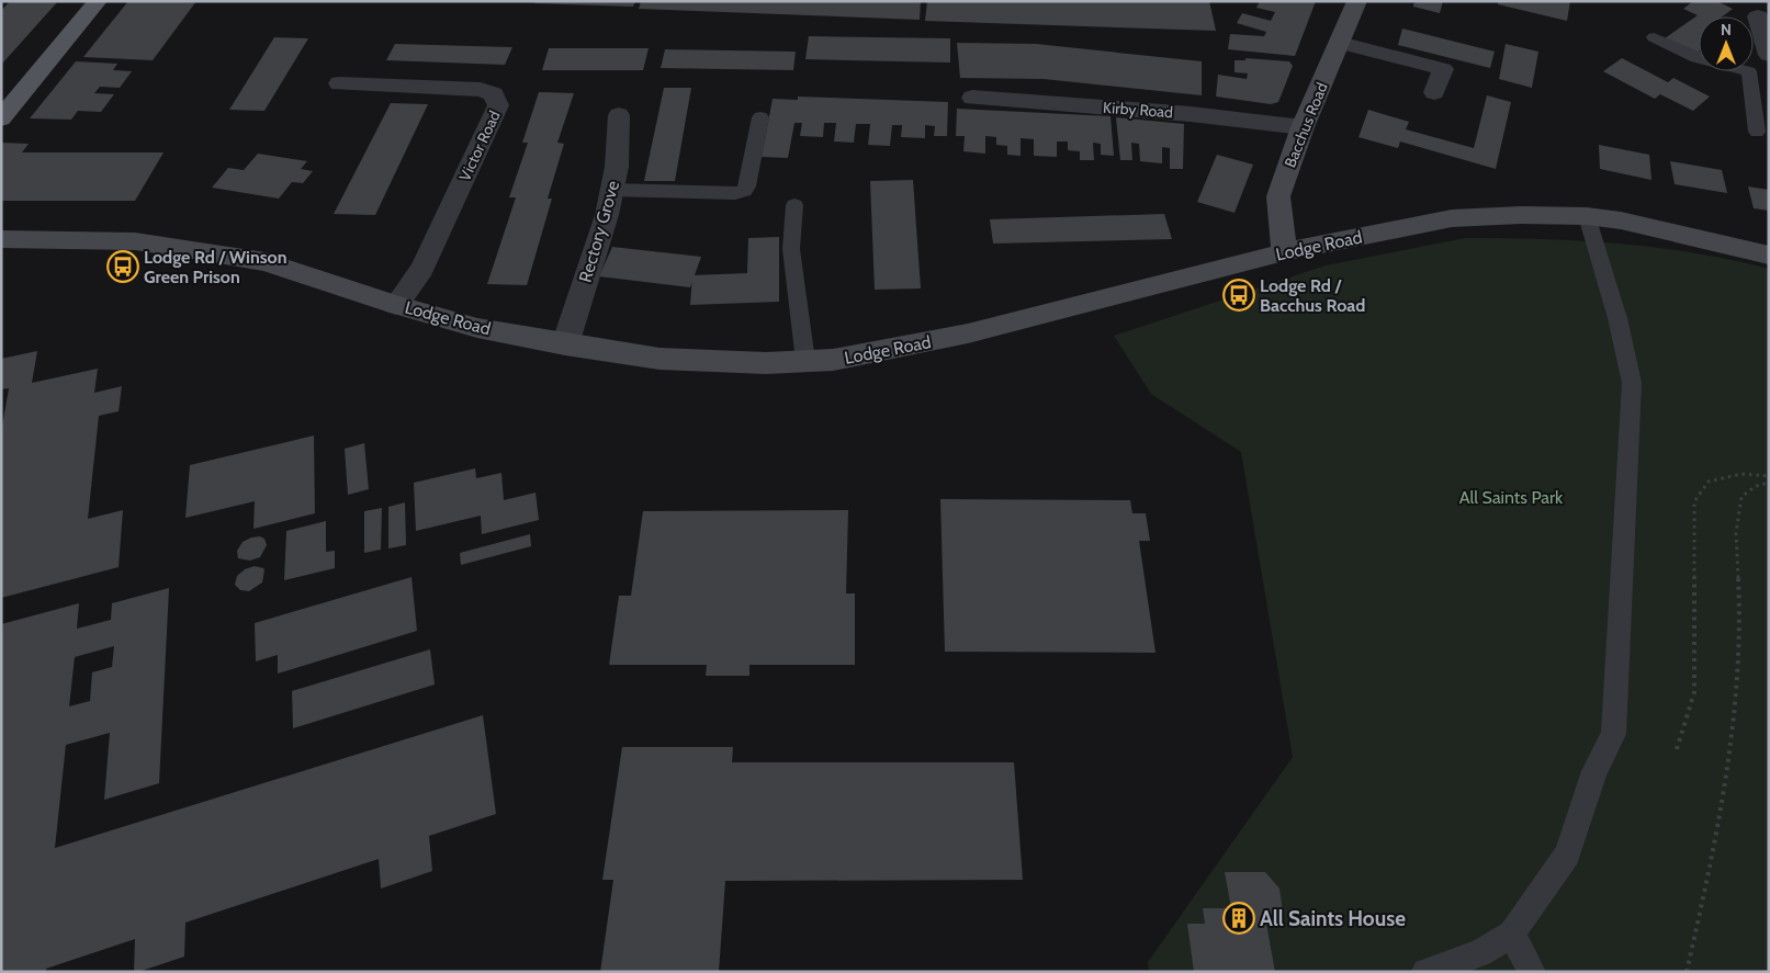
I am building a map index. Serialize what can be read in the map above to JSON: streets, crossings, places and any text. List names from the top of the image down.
{
  "streets": {
    "street": [
      "Kirby Road",
      "Bacchus Road",
      "Victor Road",
      "Rectory Grove",
      "Lodge Road"
    ]
  },
  "crossings": [
    ["Kirby Road", "Bacchus Road"],
    ["Bacchus Road", "Lodge Road"],
    ["Victor Road", "Lodge Road"],
    ["Rectory Grove", "Lodge Road"]
  ],
  "parks": ["All Saints Park"],
  "places": {
    "bus stop": ["Lodge Rd / Winson Green Prison", "Lodge Rd / Bacchus Road"],
    "building": ["All Saints House"]
  },
  "north": "top"
}
